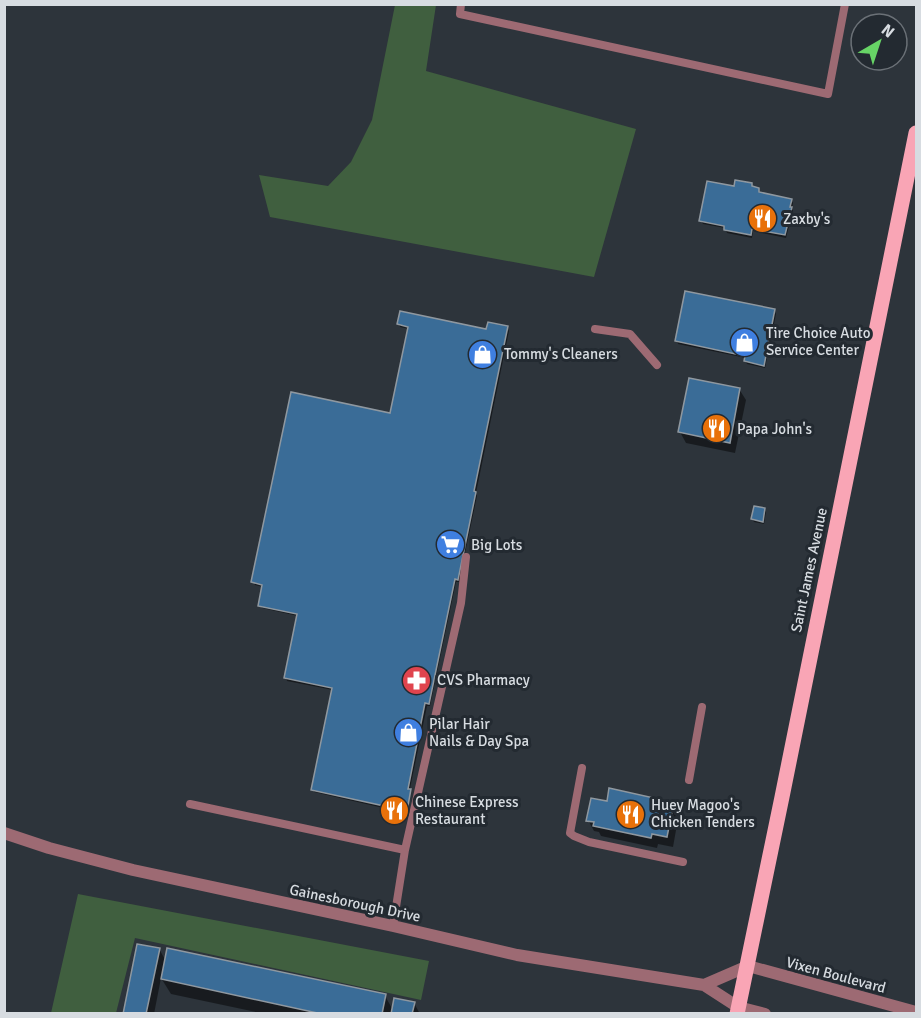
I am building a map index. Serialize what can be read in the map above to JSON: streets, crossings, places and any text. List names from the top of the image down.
{
  "streets": {
    "main road": ["Saint James Avenue"],
    "street": ["Gainesborough Drive", "Vixen Boulevard"]
  },
  "crossings": [
    ["Saint James Avenue", "Gainesborough Drive"],
    ["Saint James Avenue", "Vixen Boulevard"]
  ],
  "places": {
    "restaurant": [
      "Zaxby's",
      "Papa John's",
      "Chinese Express Restaurant",
      "Huey Magoo's Chicken Tenders"
    ],
    "shop": ["Tire Choice Auto Service Center", "Tommy's Cleaners", "Pilar Hair Nails & Day Spa"],
    "supermarket": ["Big Lots"],
    "pharmacy": ["CVS Pharmacy"]
  },
  "north": "top right"
}
